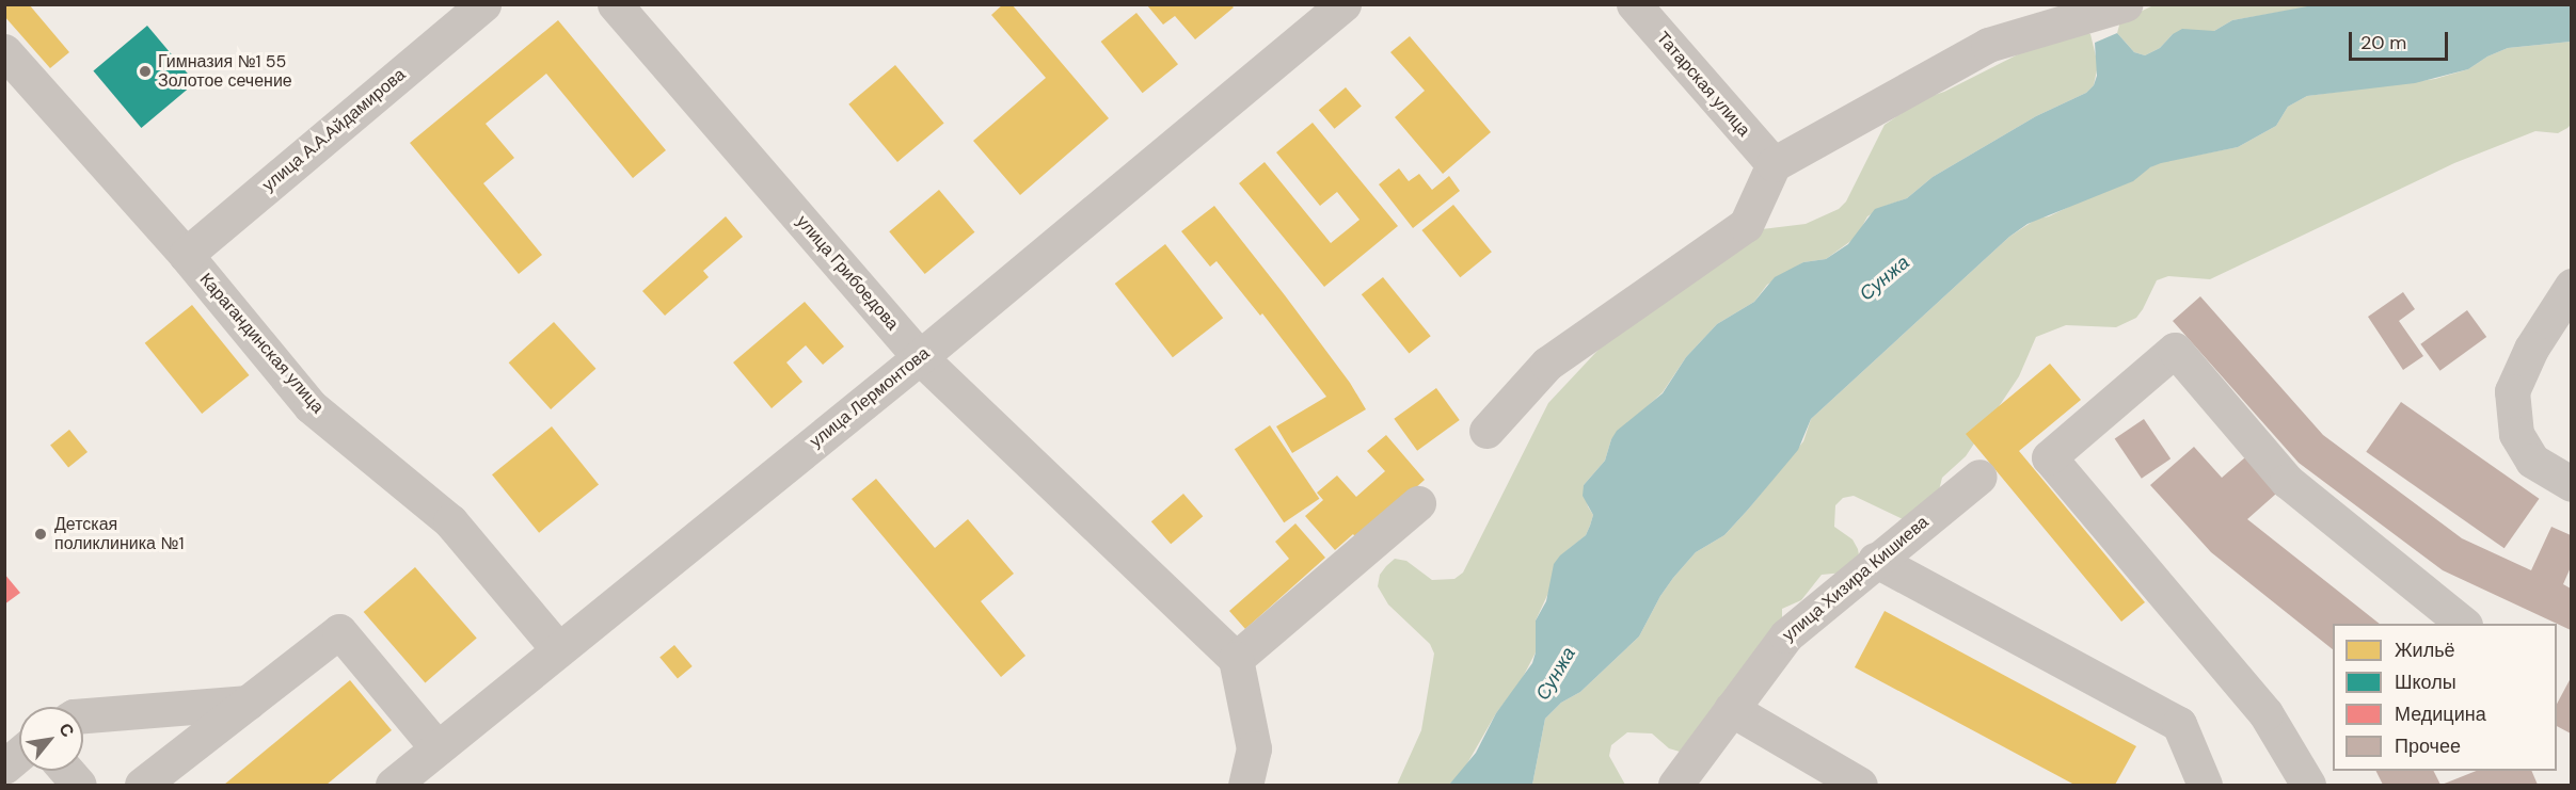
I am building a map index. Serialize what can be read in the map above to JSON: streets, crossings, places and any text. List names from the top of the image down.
{
  "streets": {
    "street": [
      "Татарская улица",
      "улица А.А.Айдамирова",
      "улица Грибоедова",
      "Карагандинская улица",
      "улица Лермонтова",
      "улица Хизира Кишиева"
    ]
  },
  "crossings": [
    ["улица А.А.Айдамирова", "Карагандинская улица"],
    ["улица Грибоедова", "улица Лермонтова"],
    ["Карагандинская улица", "улица Лермонтова"]
  ],
  "water": ["Сунжа"],
  "places": ["Гимназия №1 55 Золотое сечение", "Детская поликлиника №1"],
  "legend": [
    "Жильё",
    "Школы",
    "Медицина",
    "Прочее"
  ],
  "scale_bar": "20 m",
  "north": "top right"
}
